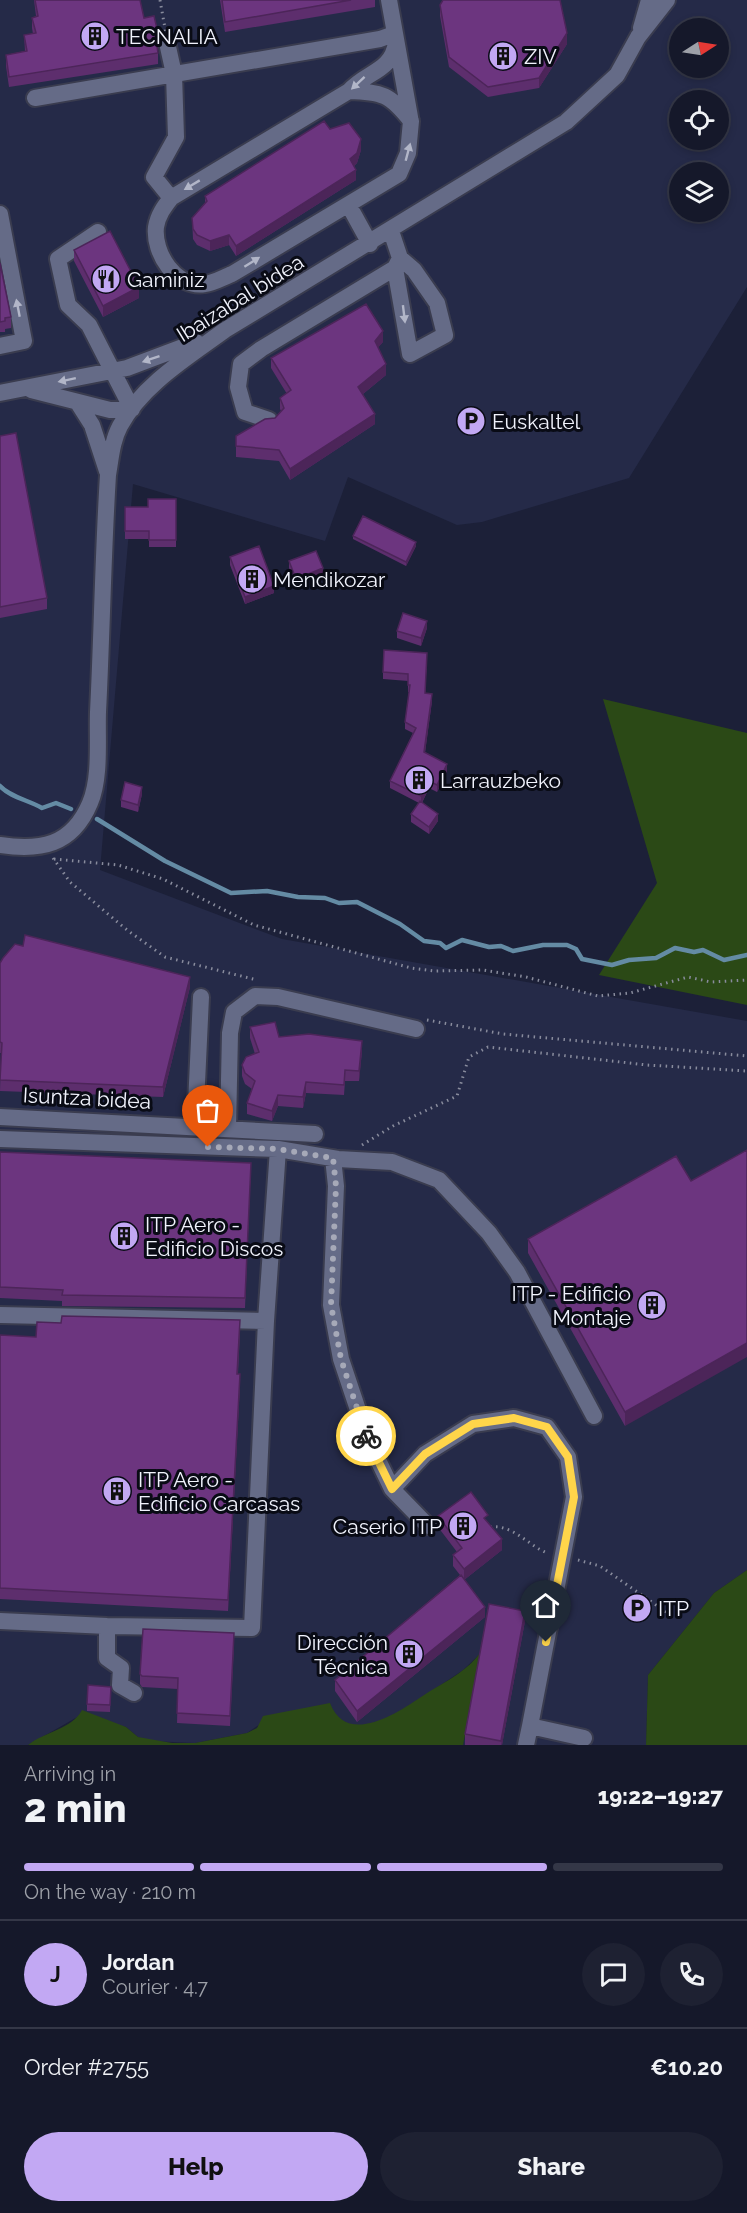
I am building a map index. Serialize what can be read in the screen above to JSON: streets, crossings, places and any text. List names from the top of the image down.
{
  "streets": {
    "street": ["Ibaizabal bidea", "Isuntza bidea"]
  },
  "places": {
    "building": [
      "TECNALIA",
      "ZIV",
      "Mendikozar",
      "Larrauzbeko",
      "ITP Aero - Edificio Discos",
      "ITP - Edificio Montaje",
      "ITP Aero - Edificio Carcasas",
      "Caserio ITP",
      "Dirección Técnica"
    ],
    "restaurant": ["Gaminiz"],
    "parking": ["Euskaltel", "ITP"]
  },
  "north": "right",
  "page": {
    "heading": ["2 min", "Arriving in", "19:22–19:27"],
    "panel": [
      "Jordan",
      "Courier · 4.7",
      "Order #2755",
      "€10.20"
    ],
    "bar": "On the way · 210 m",
    "round": "J",
    "buttons": ["Help", "Share"]
  }
}
